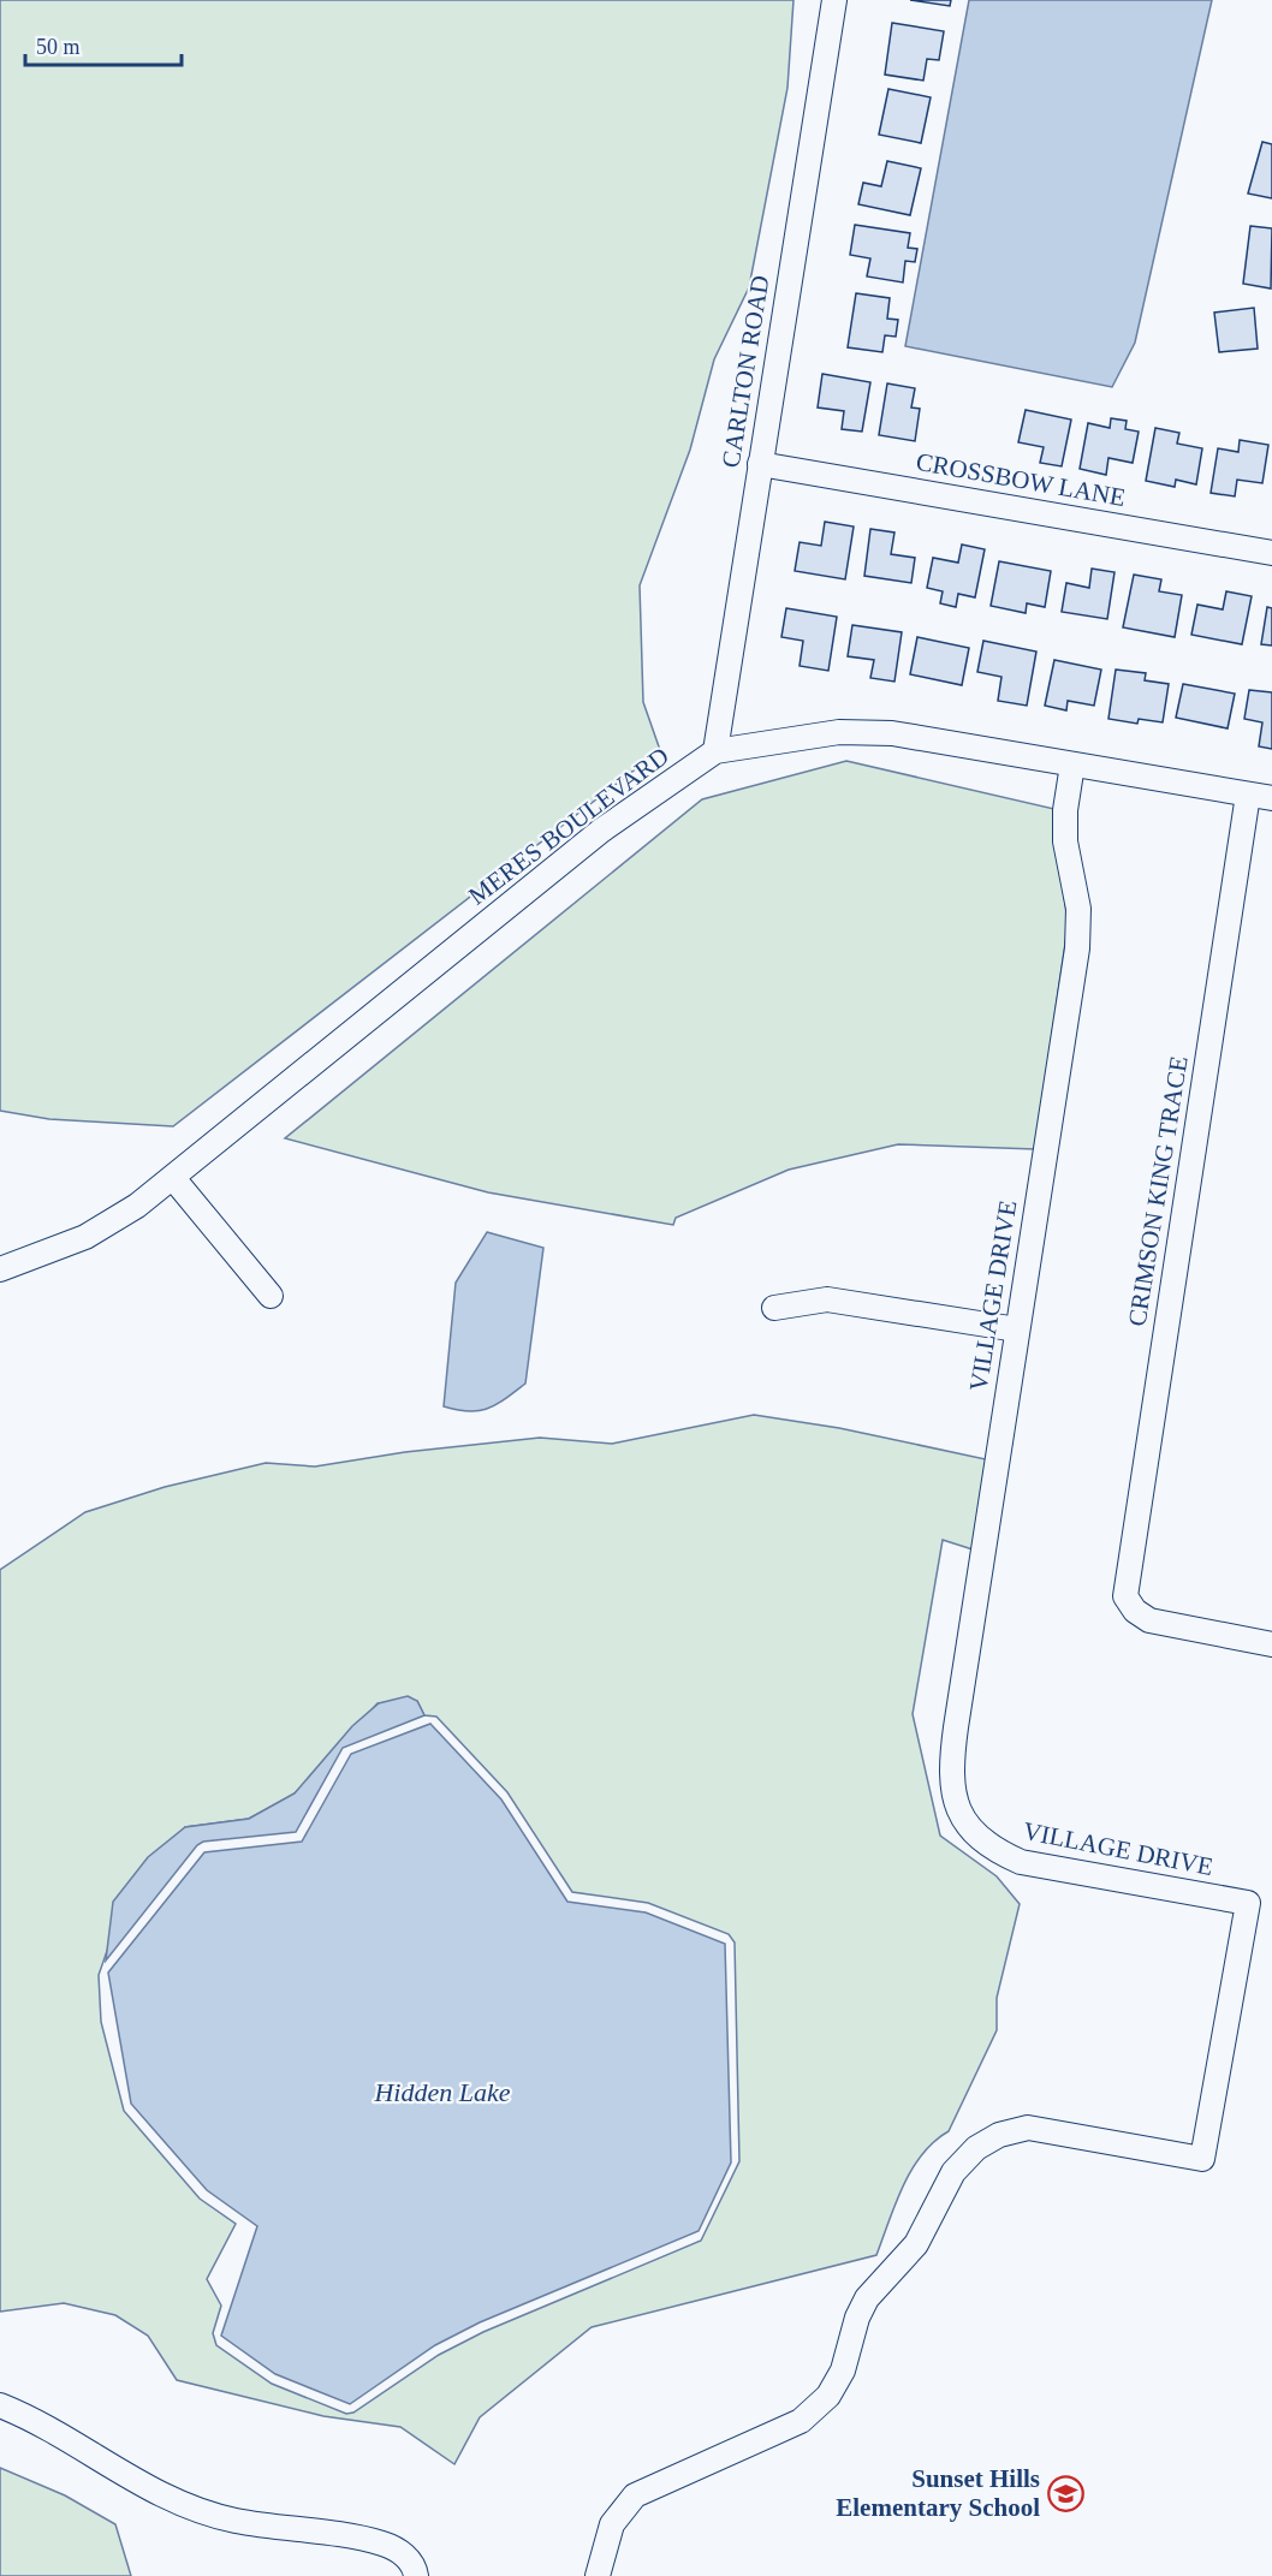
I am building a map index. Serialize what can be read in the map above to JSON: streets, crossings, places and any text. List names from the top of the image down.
{
  "streets": {
    "street": [
      "CARLTON ROAD",
      "CROSSBOW LANE",
      "MERES BOULEVARD",
      "CRIMSON KING TRACE",
      "VILLAGE DRIVE"
    ]
  },
  "crossings": [
    ["CARLTON ROAD", "CROSSBOW LANE"],
    ["CARLTON ROAD", "MERES BOULEVARD"],
    ["MERES BOULEVARD", "CRIMSON KING TRACE"],
    ["MERES BOULEVARD", "VILLAGE DRIVE"]
  ],
  "water": ["Hidden Lake"],
  "places": {
    "school or university": ["Sunset Hills Elementary School"]
  },
  "scale_bar": "50 m"
}
